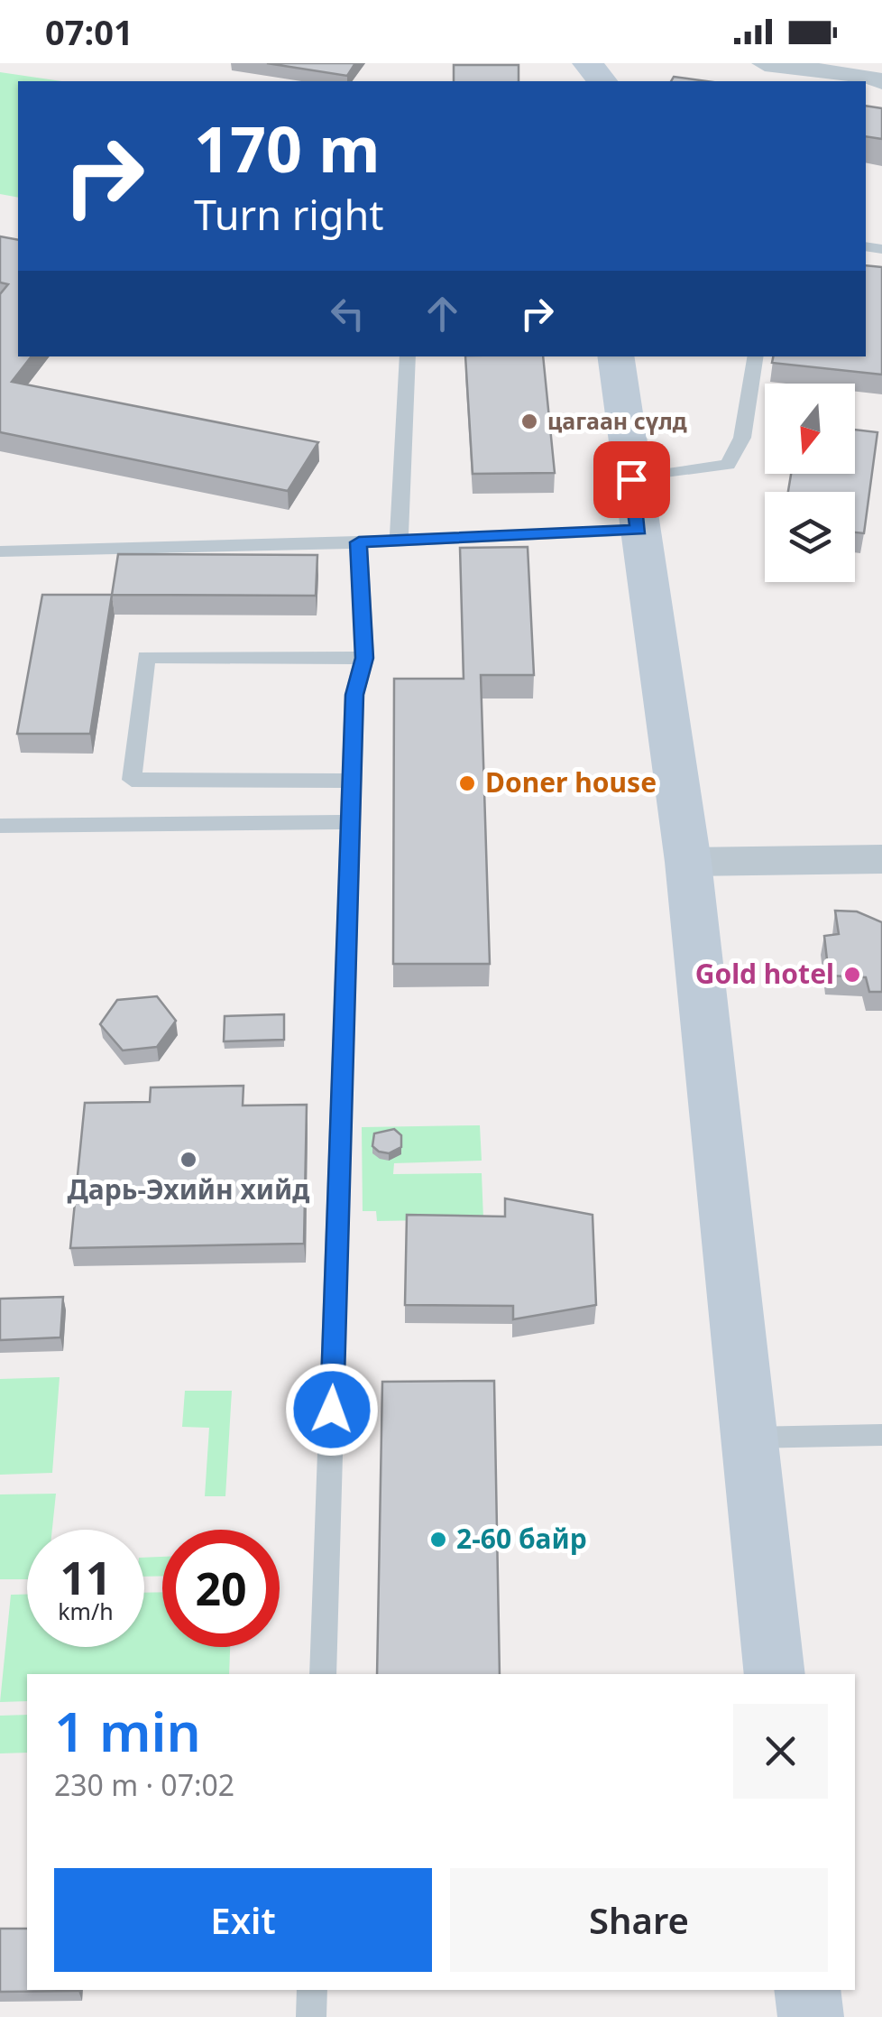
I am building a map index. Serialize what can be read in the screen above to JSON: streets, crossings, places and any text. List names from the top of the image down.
{
  "places": [
    "цагаан сүлд",
    "Doner house",
    "Gold hotel",
    "Дарь-Эхийн хийд",
    "2-60 байр"
  ],
  "north": "bottom",
  "page": {
    "status": "07:01",
    "turn": ["170 m", "Turn right"],
    "speed": "11 km/h",
    "limit": "20",
    "heading": ["1 min", "230 m · 07:02"],
    "buttons": ["Exit", "Share"]
  }
}
